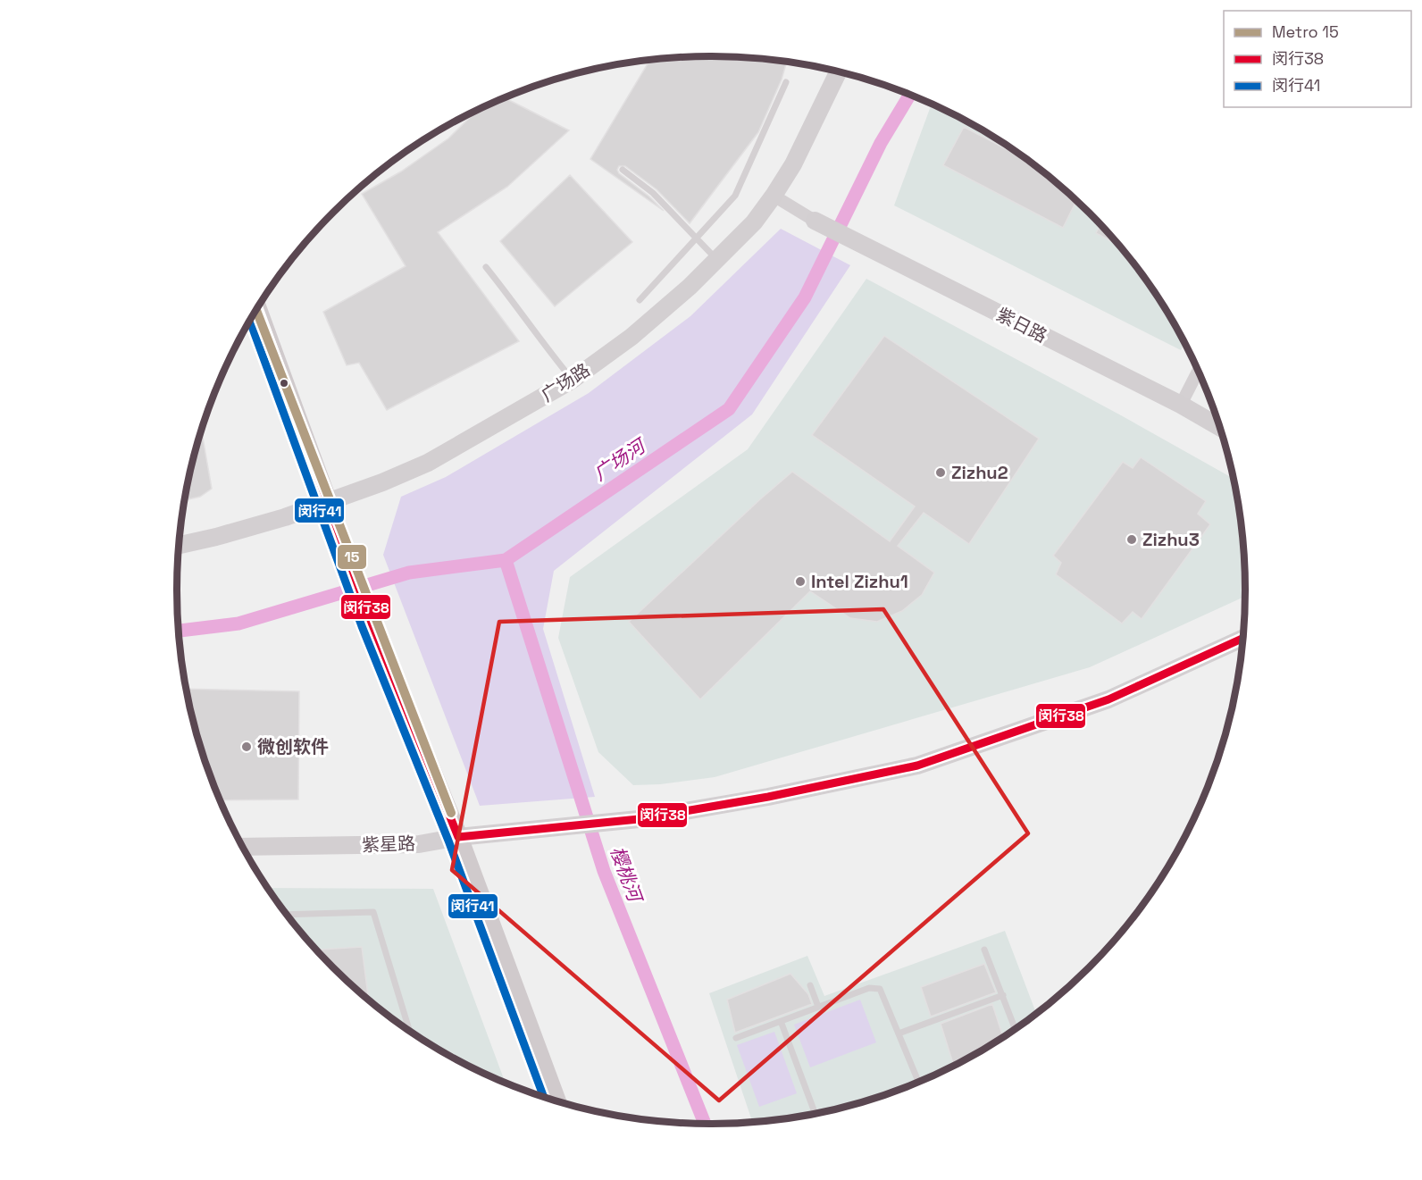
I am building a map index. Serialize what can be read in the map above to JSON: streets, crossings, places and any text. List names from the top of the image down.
{
  "streets": {
    "street": ["紫日路", "广场路", "紫星路"]
  },
  "water": ["广场河", "樱桃河"],
  "places": [
    "Zizhu2",
    "Zizhu3",
    "Intel Zizhu1",
    "微创软件"
  ],
  "lines": ["transit line 闵行38", "metro line 15", "transit line 闵行41"],
  "legend": ["Metro 15", "闵行38", "闵行41"]
}
